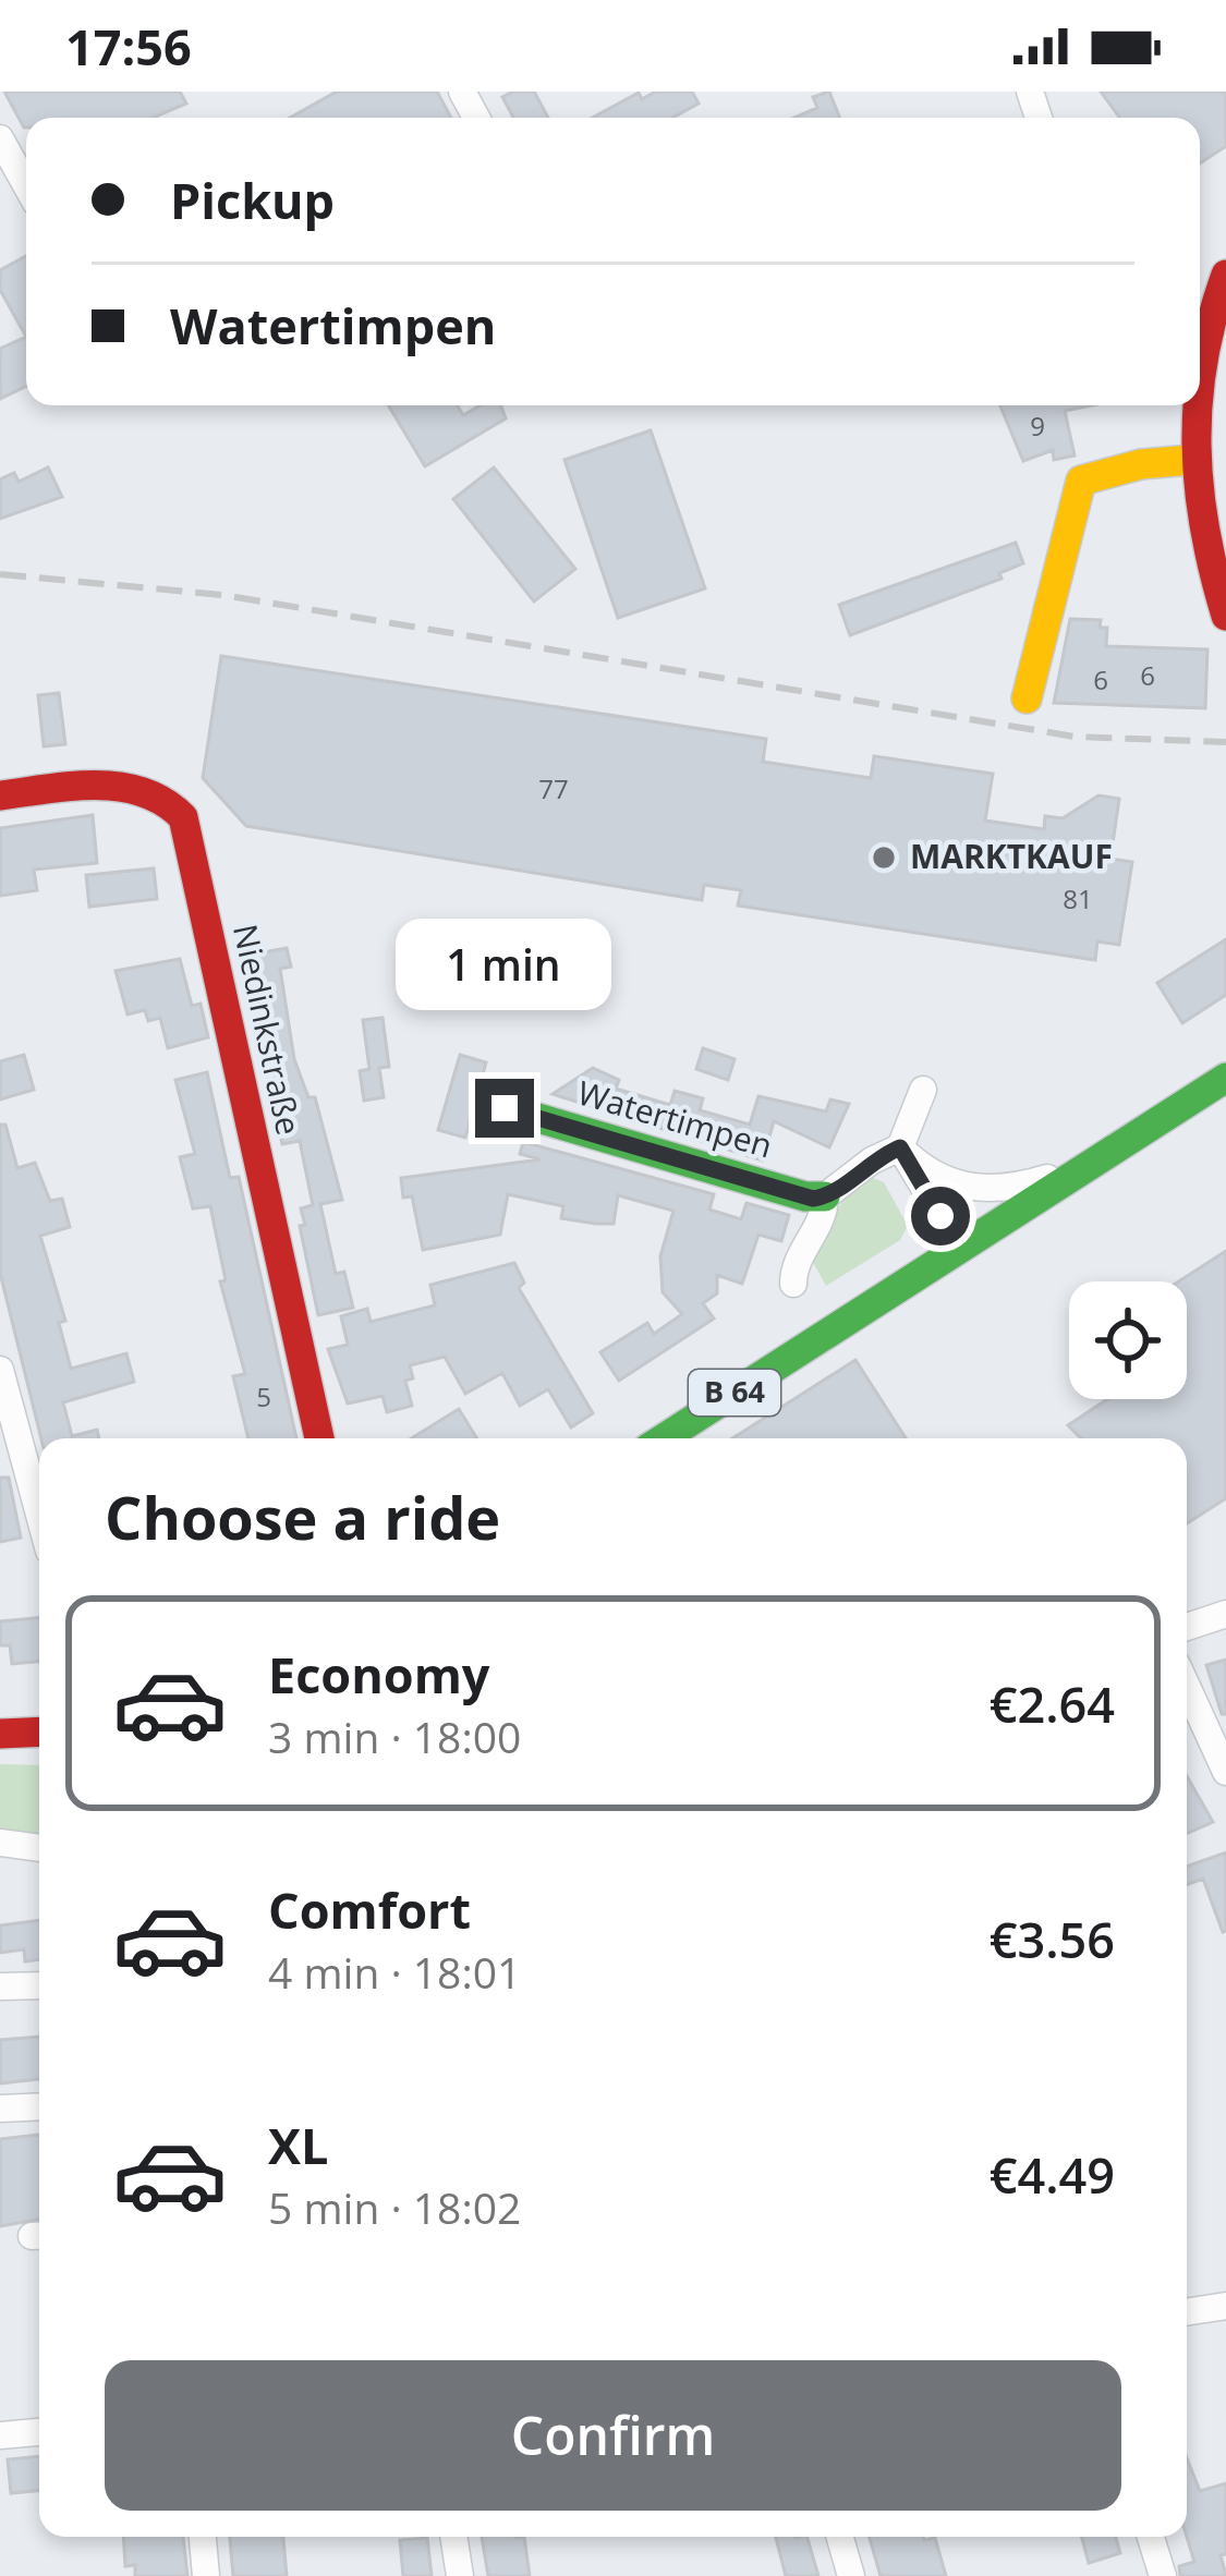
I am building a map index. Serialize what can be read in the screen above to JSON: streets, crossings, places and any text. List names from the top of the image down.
{
  "streets": {
    "street": ["Niedinkstraße", "Watertimpen", "B 64"]
  },
  "places": ["MARKTKAUF"],
  "house_numbers": [
    "9",
    "6",
    "6",
    "77",
    "81",
    "5"
  ],
  "page": {
    "status": "17:56",
    "banner": ["Pickup", "Watertimpen"],
    "bubble": "1 min",
    "heading": "Choose a ride",
    "list": [
      {
        "name": "Economy",
        "note": "3 min · 18:00",
        "value": "€2.64"
      },
      {
        "name": "Comfort",
        "note": "4 min · 18:01",
        "value": "€3.56"
      },
      {
        "name": "XL",
        "note": "5 min · 18:02",
        "value": "€4.49"
      }
    ],
    "buttons": "Confirm"
  }
}
